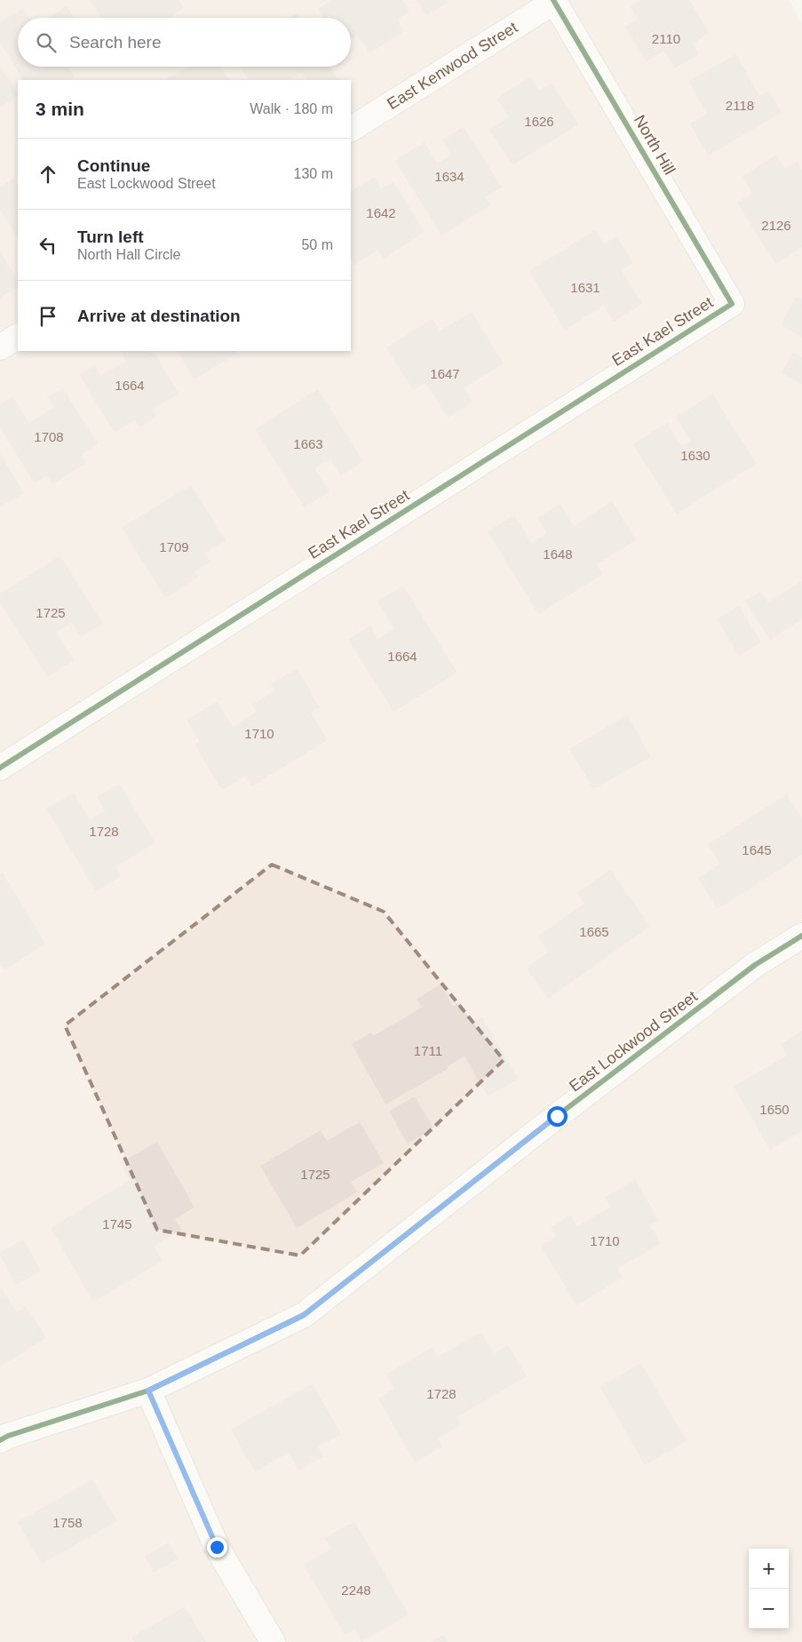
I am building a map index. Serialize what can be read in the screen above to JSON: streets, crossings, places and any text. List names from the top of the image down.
{
  "streets": {
    "street": [
      "East Kenwood Street",
      "North Hill",
      "East Kael Street",
      "East Lockwood Street"
    ]
  },
  "crossings": [
    ["East Kenwood Street", "North Hill"],
    ["North Hill", "East Kael Street"]
  ],
  "house_numbers": [
    "2110",
    "2118",
    "1626",
    "1634",
    "1642",
    "2126",
    "1631",
    "1647",
    "1664",
    "1708",
    "1663",
    "1630",
    "1709",
    "1648",
    "1725",
    "1664",
    "1710",
    "1728",
    "1645",
    "1665",
    "1711",
    "1650",
    "1725",
    "1745",
    "1710",
    "1728",
    "1758",
    "2248"
  ],
  "page": {
    "search": "Search here",
    "heading": ["3 min", "Walk · 180 m"],
    "list": [
      ["Continue", "East Lockwood Street", "130 m"],
      ["Turn left", "North Hall Circle", "50 m"],
      "Arrive at destination"
    ],
    "map_buttons": ["+", "−"]
  }
}
